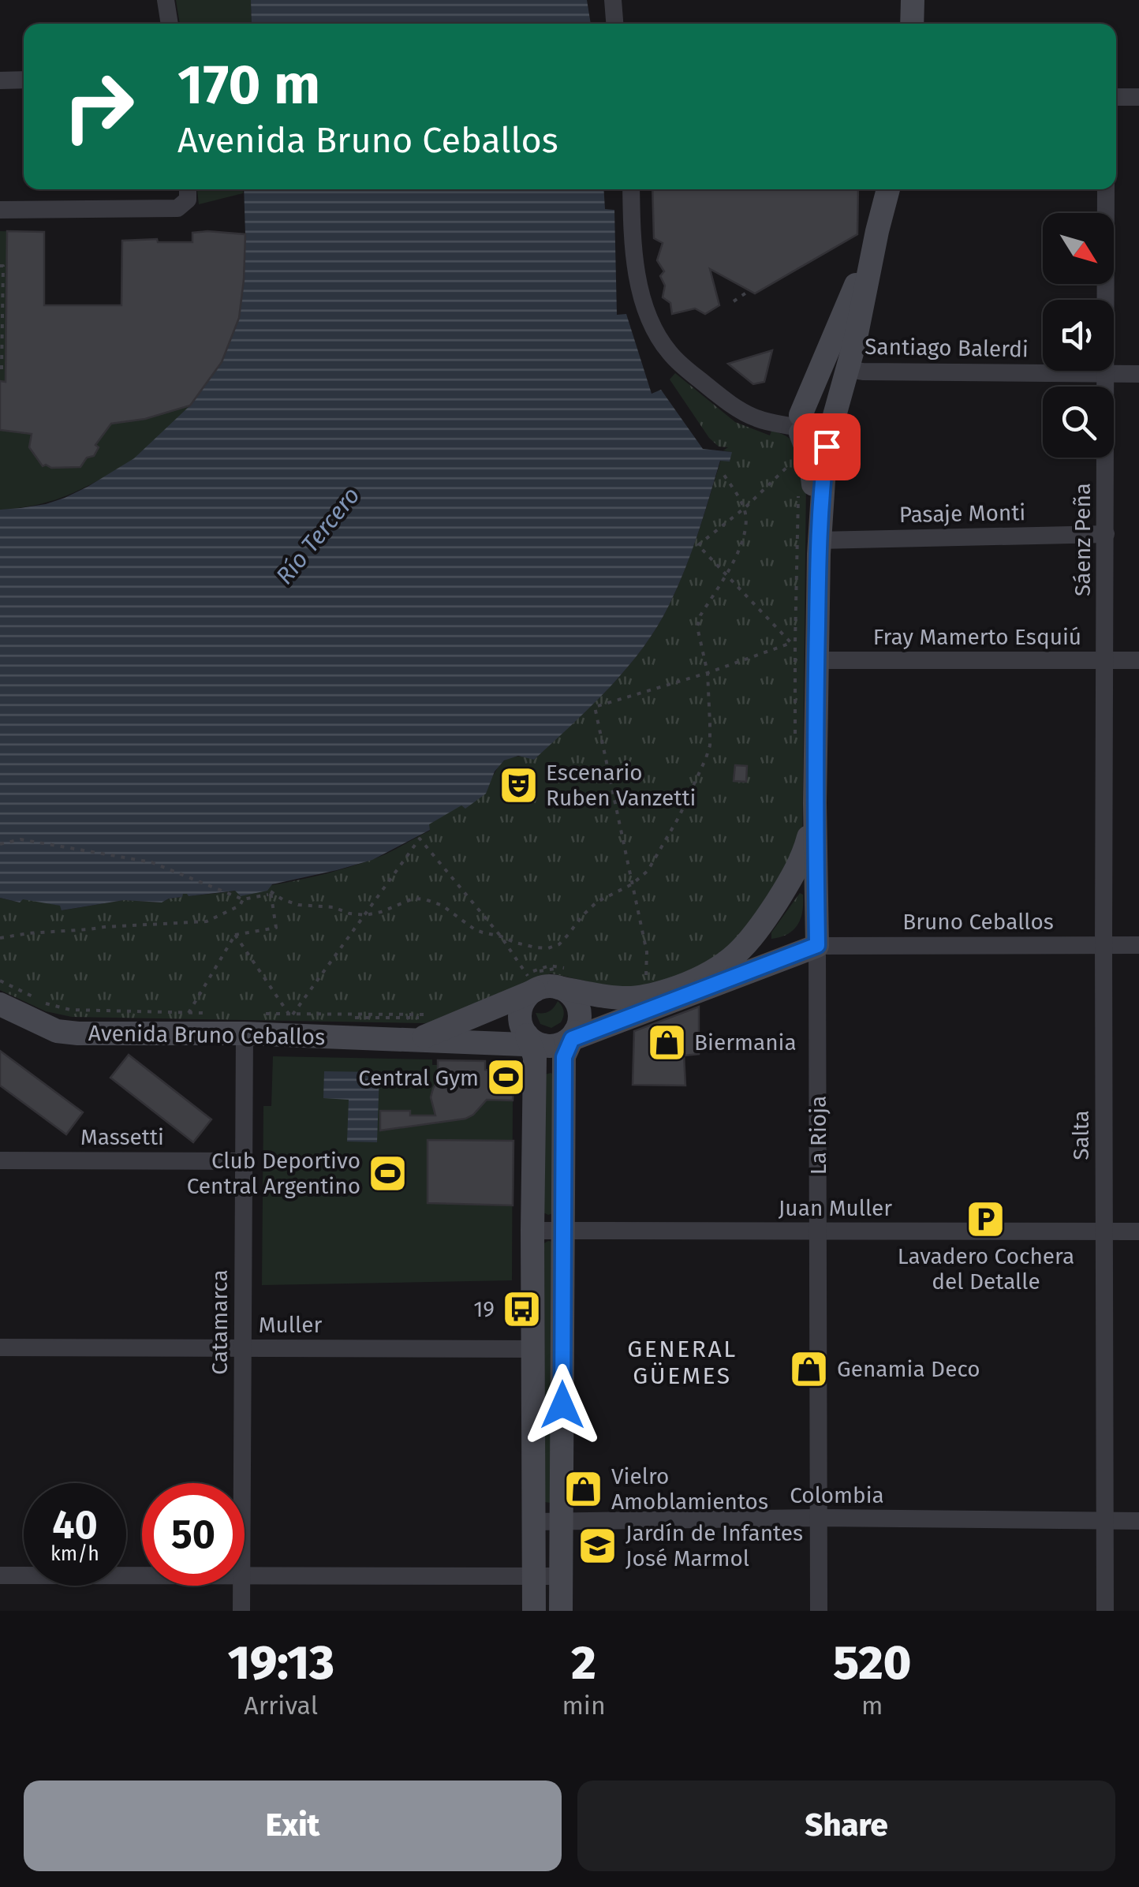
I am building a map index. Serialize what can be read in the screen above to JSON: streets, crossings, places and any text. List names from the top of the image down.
{
  "streets": {
    "main road": ["Avenida Bruno Ceballos", "La Rioja"],
    "street": [
      "Santiago Balerdi",
      "Pasaje Monti",
      "Sáenz Peña",
      "Fray Mamerto Esquiú",
      "Bruno Ceballos",
      "Salta",
      "Massetti",
      "Juan Muller",
      "Catamarca",
      "Muller",
      "Colombia"
    ]
  },
  "crossings": [
    ["Santiago Balerdi", "Sáenz Peña"],
    ["Pasaje Monti", "Sáenz Peña"],
    ["Pasaje Monti", "La Rioja"],
    ["Sáenz Peña", "Fray Mamerto Esquiú"],
    ["Sáenz Peña", "Salta"],
    ["Fray Mamerto Esquiú", "La Rioja"],
    ["Fray Mamerto Esquiú", "Salta"],
    ["Bruno Ceballos", "Avenida Bruno Ceballos"],
    ["Bruno Ceballos", "La Rioja"],
    ["Bruno Ceballos", "Salta"],
    ["Avenida Bruno Ceballos", "La Rioja"],
    ["Avenida Bruno Ceballos", "Catamarca"],
    ["La Rioja", "Juan Muller"],
    ["La Rioja", "Colombia"],
    ["Salta", "Juan Muller"],
    ["Salta", "Colombia"],
    ["Massetti", "Catamarca"],
    ["Catamarca", "Muller"]
  ],
  "districts": ["GENERAL GÜEMES"],
  "water": ["Río Tercero"],
  "places": {
    "theatre": ["Escenario Ruben Vanzetti"],
    "shop": ["Biermania", "Genamia Deco", "Vielro Amoblamientos"],
    "sports": ["Central Gym", "Club Deportivo Central Argentino"],
    "parking": ["Lavadero Cochera del Detalle"],
    "bus stop": ["19"],
    "school or university": ["Jardín de Infantes José Marmol"]
  },
  "north": "bottom right",
  "page": {
    "turn": ["170 m", "Avenida Bruno Ceballos"],
    "speed": "40 km/h",
    "limit": "50",
    "eta": [
      "19:13",
      "Arrival",
      "2",
      "min",
      "520",
      "m"
    ],
    "buttons": ["Exit", "Share"]
  }
}
